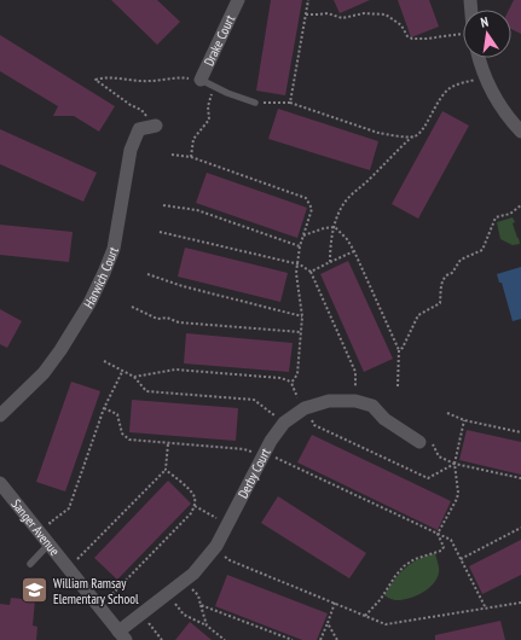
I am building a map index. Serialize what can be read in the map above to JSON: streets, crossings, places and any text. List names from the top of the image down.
{
  "streets": {
    "street": [
      "Drake Court",
      "Harwich Court",
      "Derby Court",
      "Sanger Avenue"
    ]
  },
  "crossings": [
    ["Derby Court", "Sanger Avenue"]
  ],
  "places": {
    "school or university": ["William Ramsay Elementary School"]
  },
  "north": "top"
}
